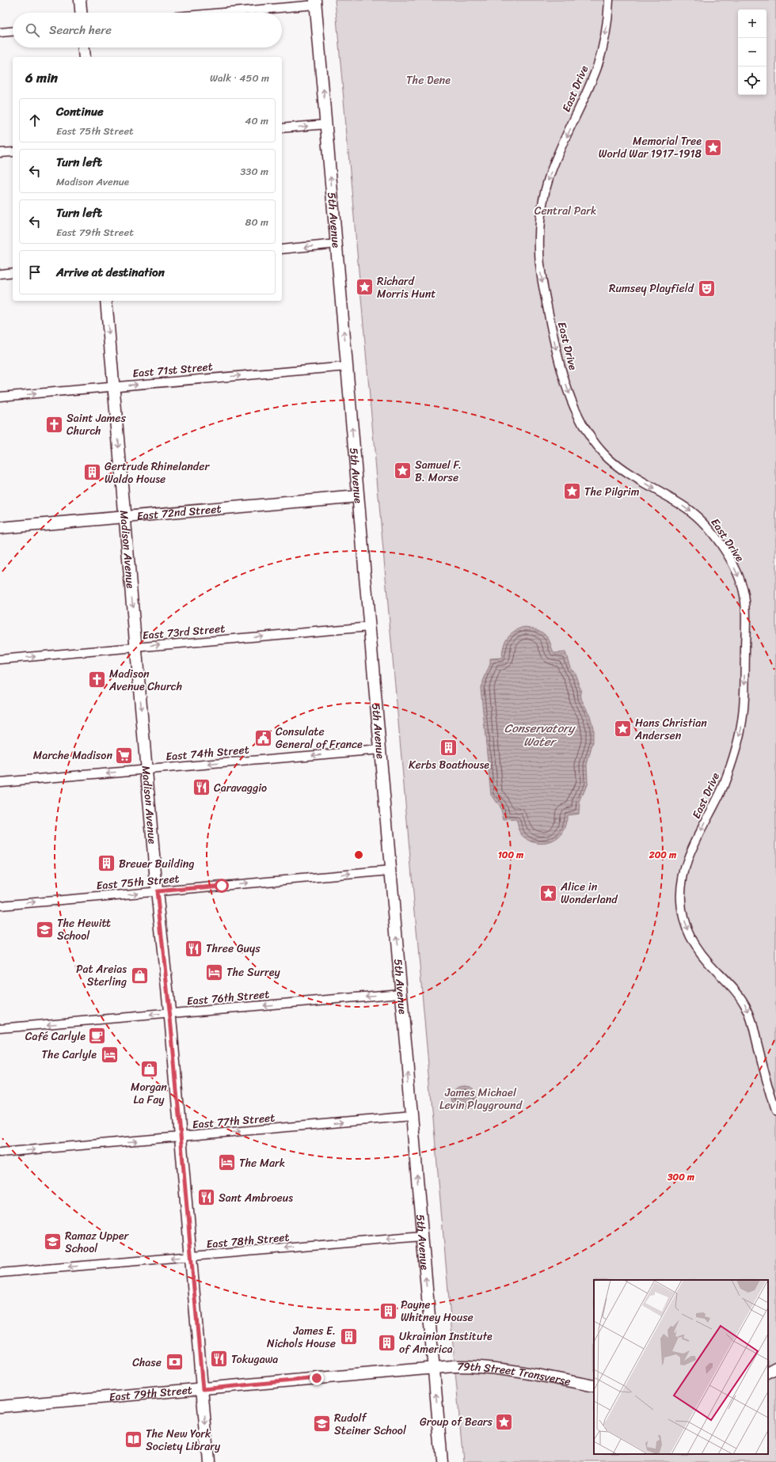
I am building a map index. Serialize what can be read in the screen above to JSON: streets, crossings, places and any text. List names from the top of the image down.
{
  "streets": {
    "main road": [
      "5th Avenue",
      "East 72nd Street",
      "Madison Avenue",
      "79th Street Transverse",
      "East 79th Street"
    ],
    "street": [
      "East Drive",
      "East 71st Street",
      "East 73rd Street",
      "East 74th Street",
      "East 75th Street",
      "East 76th Street",
      "East 77th Street",
      "East 78th Street"
    ]
  },
  "crossings": [
    ["5th Avenue", "East 71st Street"],
    ["5th Avenue", "East 72nd Street"],
    ["5th Avenue", "East 73rd Street"],
    ["5th Avenue", "East 74th Street"],
    ["5th Avenue", "East 75th Street"],
    ["5th Avenue", "East 76th Street"],
    ["5th Avenue", "East 77th Street"],
    ["5th Avenue", "East 78th Street"],
    ["5th Avenue", "79th Street Transverse"],
    ["5th Avenue", "East 79th Street"],
    ["East 71st Street", "Madison Avenue"],
    ["East 72nd Street", "Madison Avenue"],
    ["Madison Avenue", "East 73rd Street"],
    ["Madison Avenue", "East 74th Street"],
    ["Madison Avenue", "East 75th Street"],
    ["Madison Avenue", "East 76th Street"],
    ["Madison Avenue", "East 77th Street"],
    ["Madison Avenue", "East 78th Street"],
    ["Madison Avenue", "East 79th Street"],
    ["79th Street Transverse", "East 79th Street"]
  ],
  "one_way": [
    "East Drive",
    "5th Avenue",
    "East 71st Street",
    "Madison Avenue",
    "East 73rd Street",
    "East 74th Street",
    "East 75th Street",
    "East 76th Street",
    "East 77th Street",
    "East 78th Street"
  ],
  "water": ["Conservatory Water"],
  "parks": ["The Dene", "Central Park", "James Michael Levin Playground"],
  "places": {
    "place": [
      "Memorial Tree World War 1917-1918",
      "Richard Morris Hunt",
      "Samuel F. B. Morse",
      "The Pilgrim",
      "Hans Christian Andersen",
      "Alice in Wonderland",
      "Group of Bears"
    ],
    "theatre": ["Rumsey Playfield"],
    "church": ["Saint James Church", "Madison Avenue Church"],
    "building": [
      "Gertrude Rhinelander Waldo House",
      "Kerbs Boathouse",
      "Breuer Building",
      "Payne Whitney House",
      "James E. Nichols House",
      "Ukrainian Institute of America"
    ],
    "public building": ["Consulate General of France"],
    "supermarket": ["Marche Madison"],
    "restaurant": [
      "Caravaggio",
      "Three Guys",
      "Sant Ambroeus",
      "Tokugawa"
    ],
    "school or university": ["The Hewitt School", "Ramaz Upper School", "Rudolf Steiner School"],
    "hotel": ["The Surrey", "The Carlyle", "The Mark"],
    "shop": ["Pat Areias Sterling", "Morgan La Fay"],
    "cafe": ["Café Carlyle"],
    "bank": ["Chase"],
    "library": ["The New York Society Library"]
  },
  "page": {
    "map_buttons": ["+", "−"],
    "search": "Search here",
    "heading": ["6 min", "Walk · 450 m"],
    "list": [
      ["Continue", "East 75th Street", "40 m"],
      ["Turn left", "Madison Avenue", "330 m"],
      ["Turn left", "East 79th Street", "80 m"],
      "Arrive at destination"
    ]
  },
  "rings": ["100 m", "200 m", "300 m"]
}
